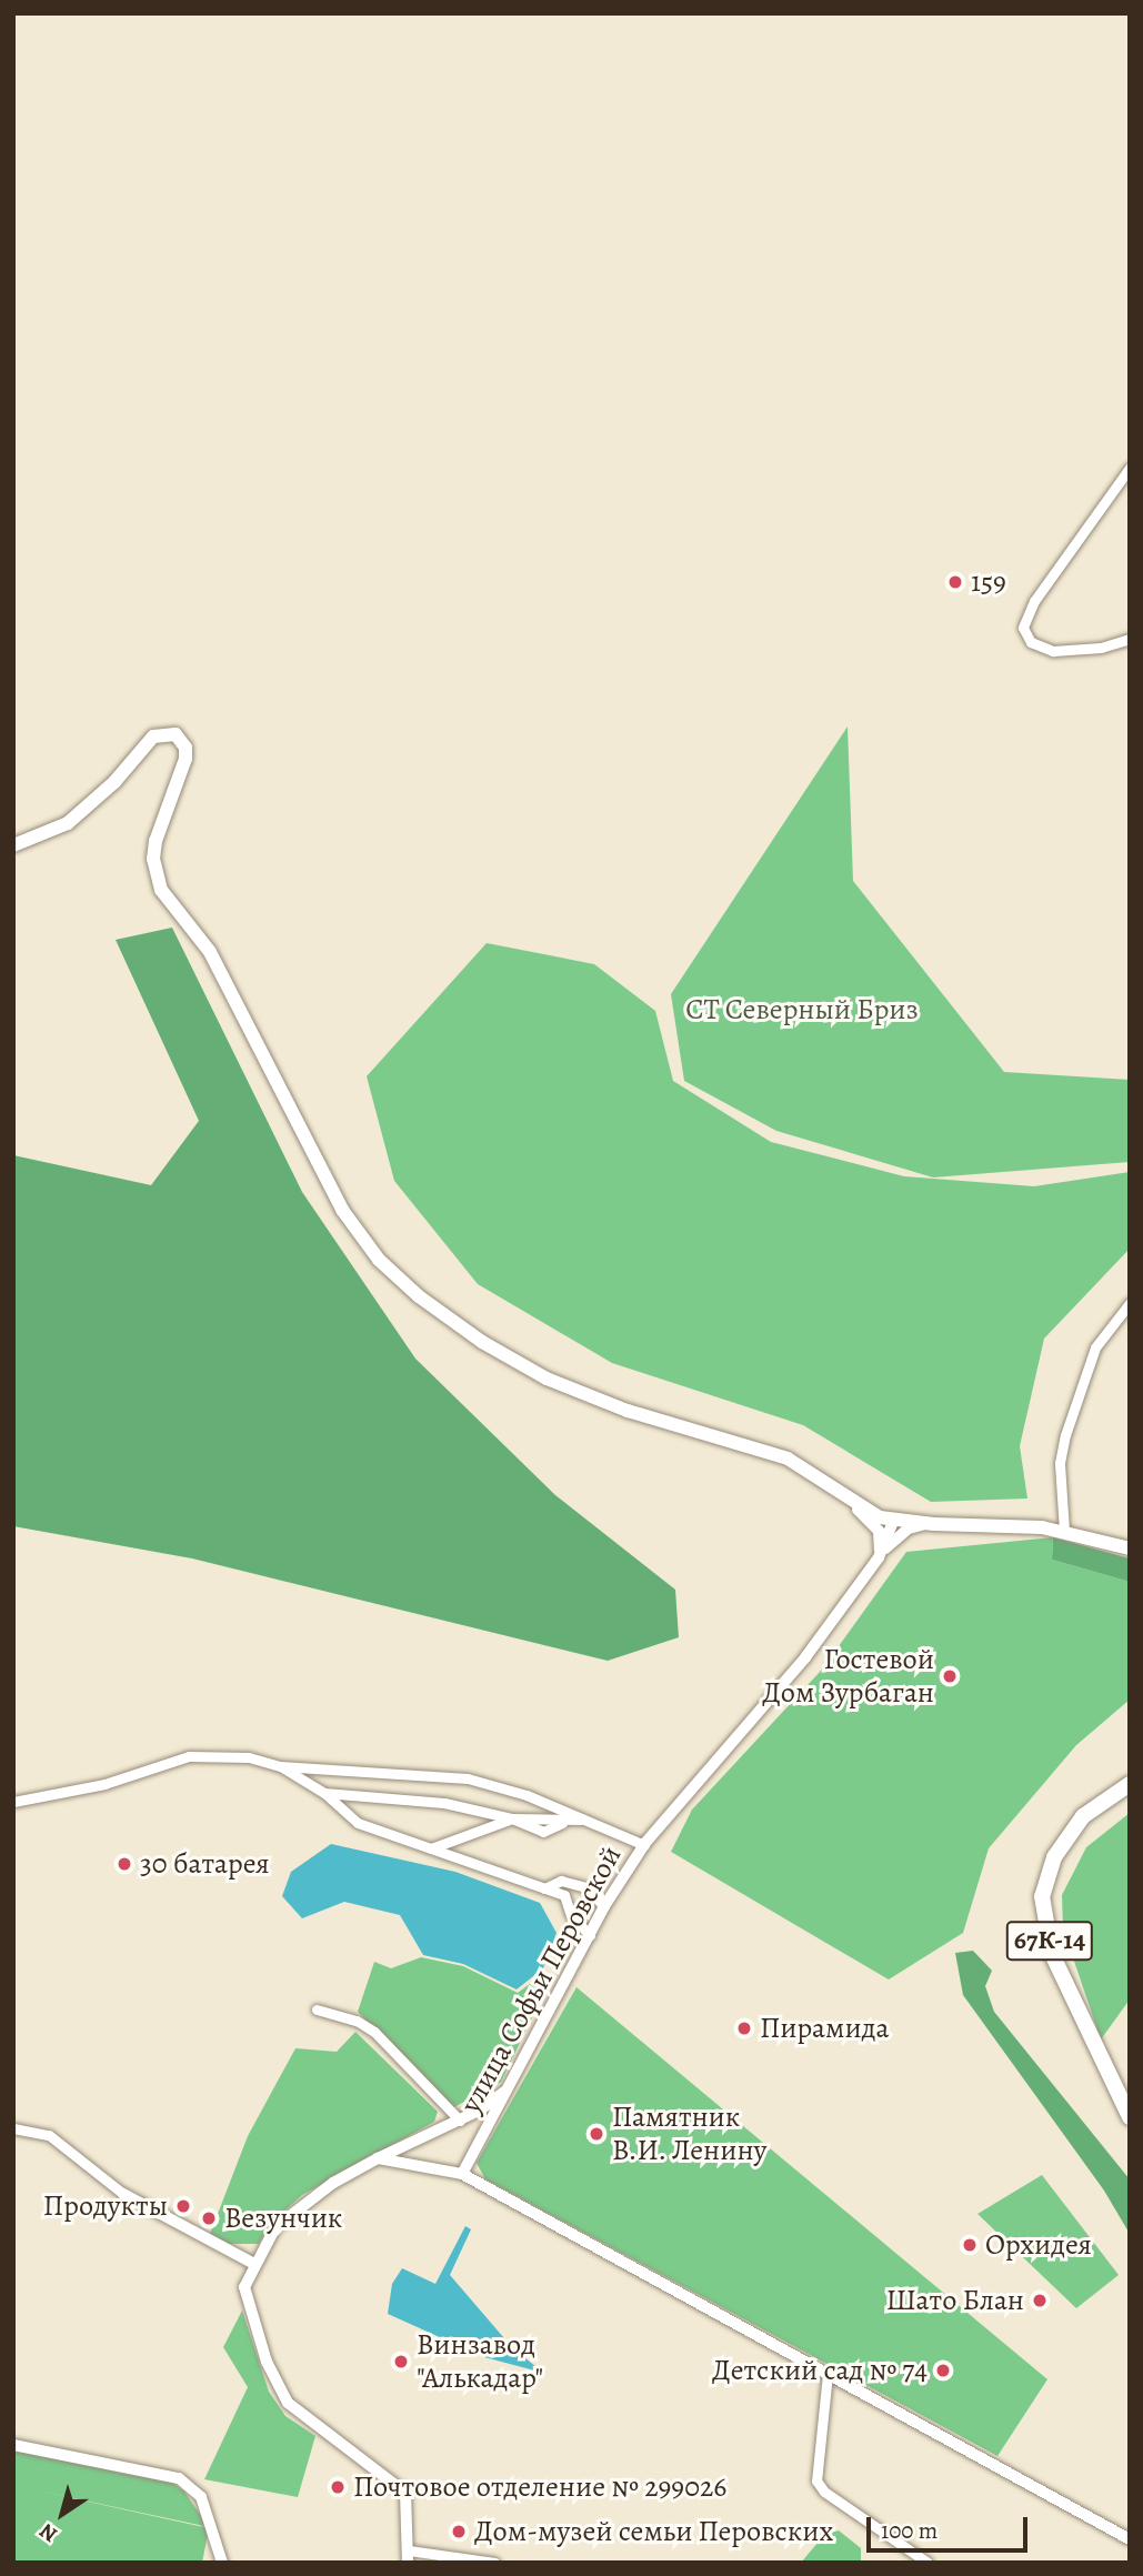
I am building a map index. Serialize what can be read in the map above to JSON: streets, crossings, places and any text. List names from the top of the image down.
{
  "streets": {
    "main road": ["67К-14"],
    "street": ["улица Софьи Перовской"]
  },
  "parks": ["СТ Северный Бриз"],
  "places": [
    "159",
    "Гостевой Дом Зурбаган",
    "30 батарея",
    "Пирамида",
    "Памятник В.И. Ленину",
    "Продукты",
    "Везунчик",
    "Орхидея",
    "Шато Блан",
    "Винзавод \"Алькадар\"",
    "Детский сад № 74",
    "Почтовое отделение № 299026",
    "Дом-музей семьи Перовских"
  ],
  "scale_bar": "100 m",
  "north": "bottom left"
}
